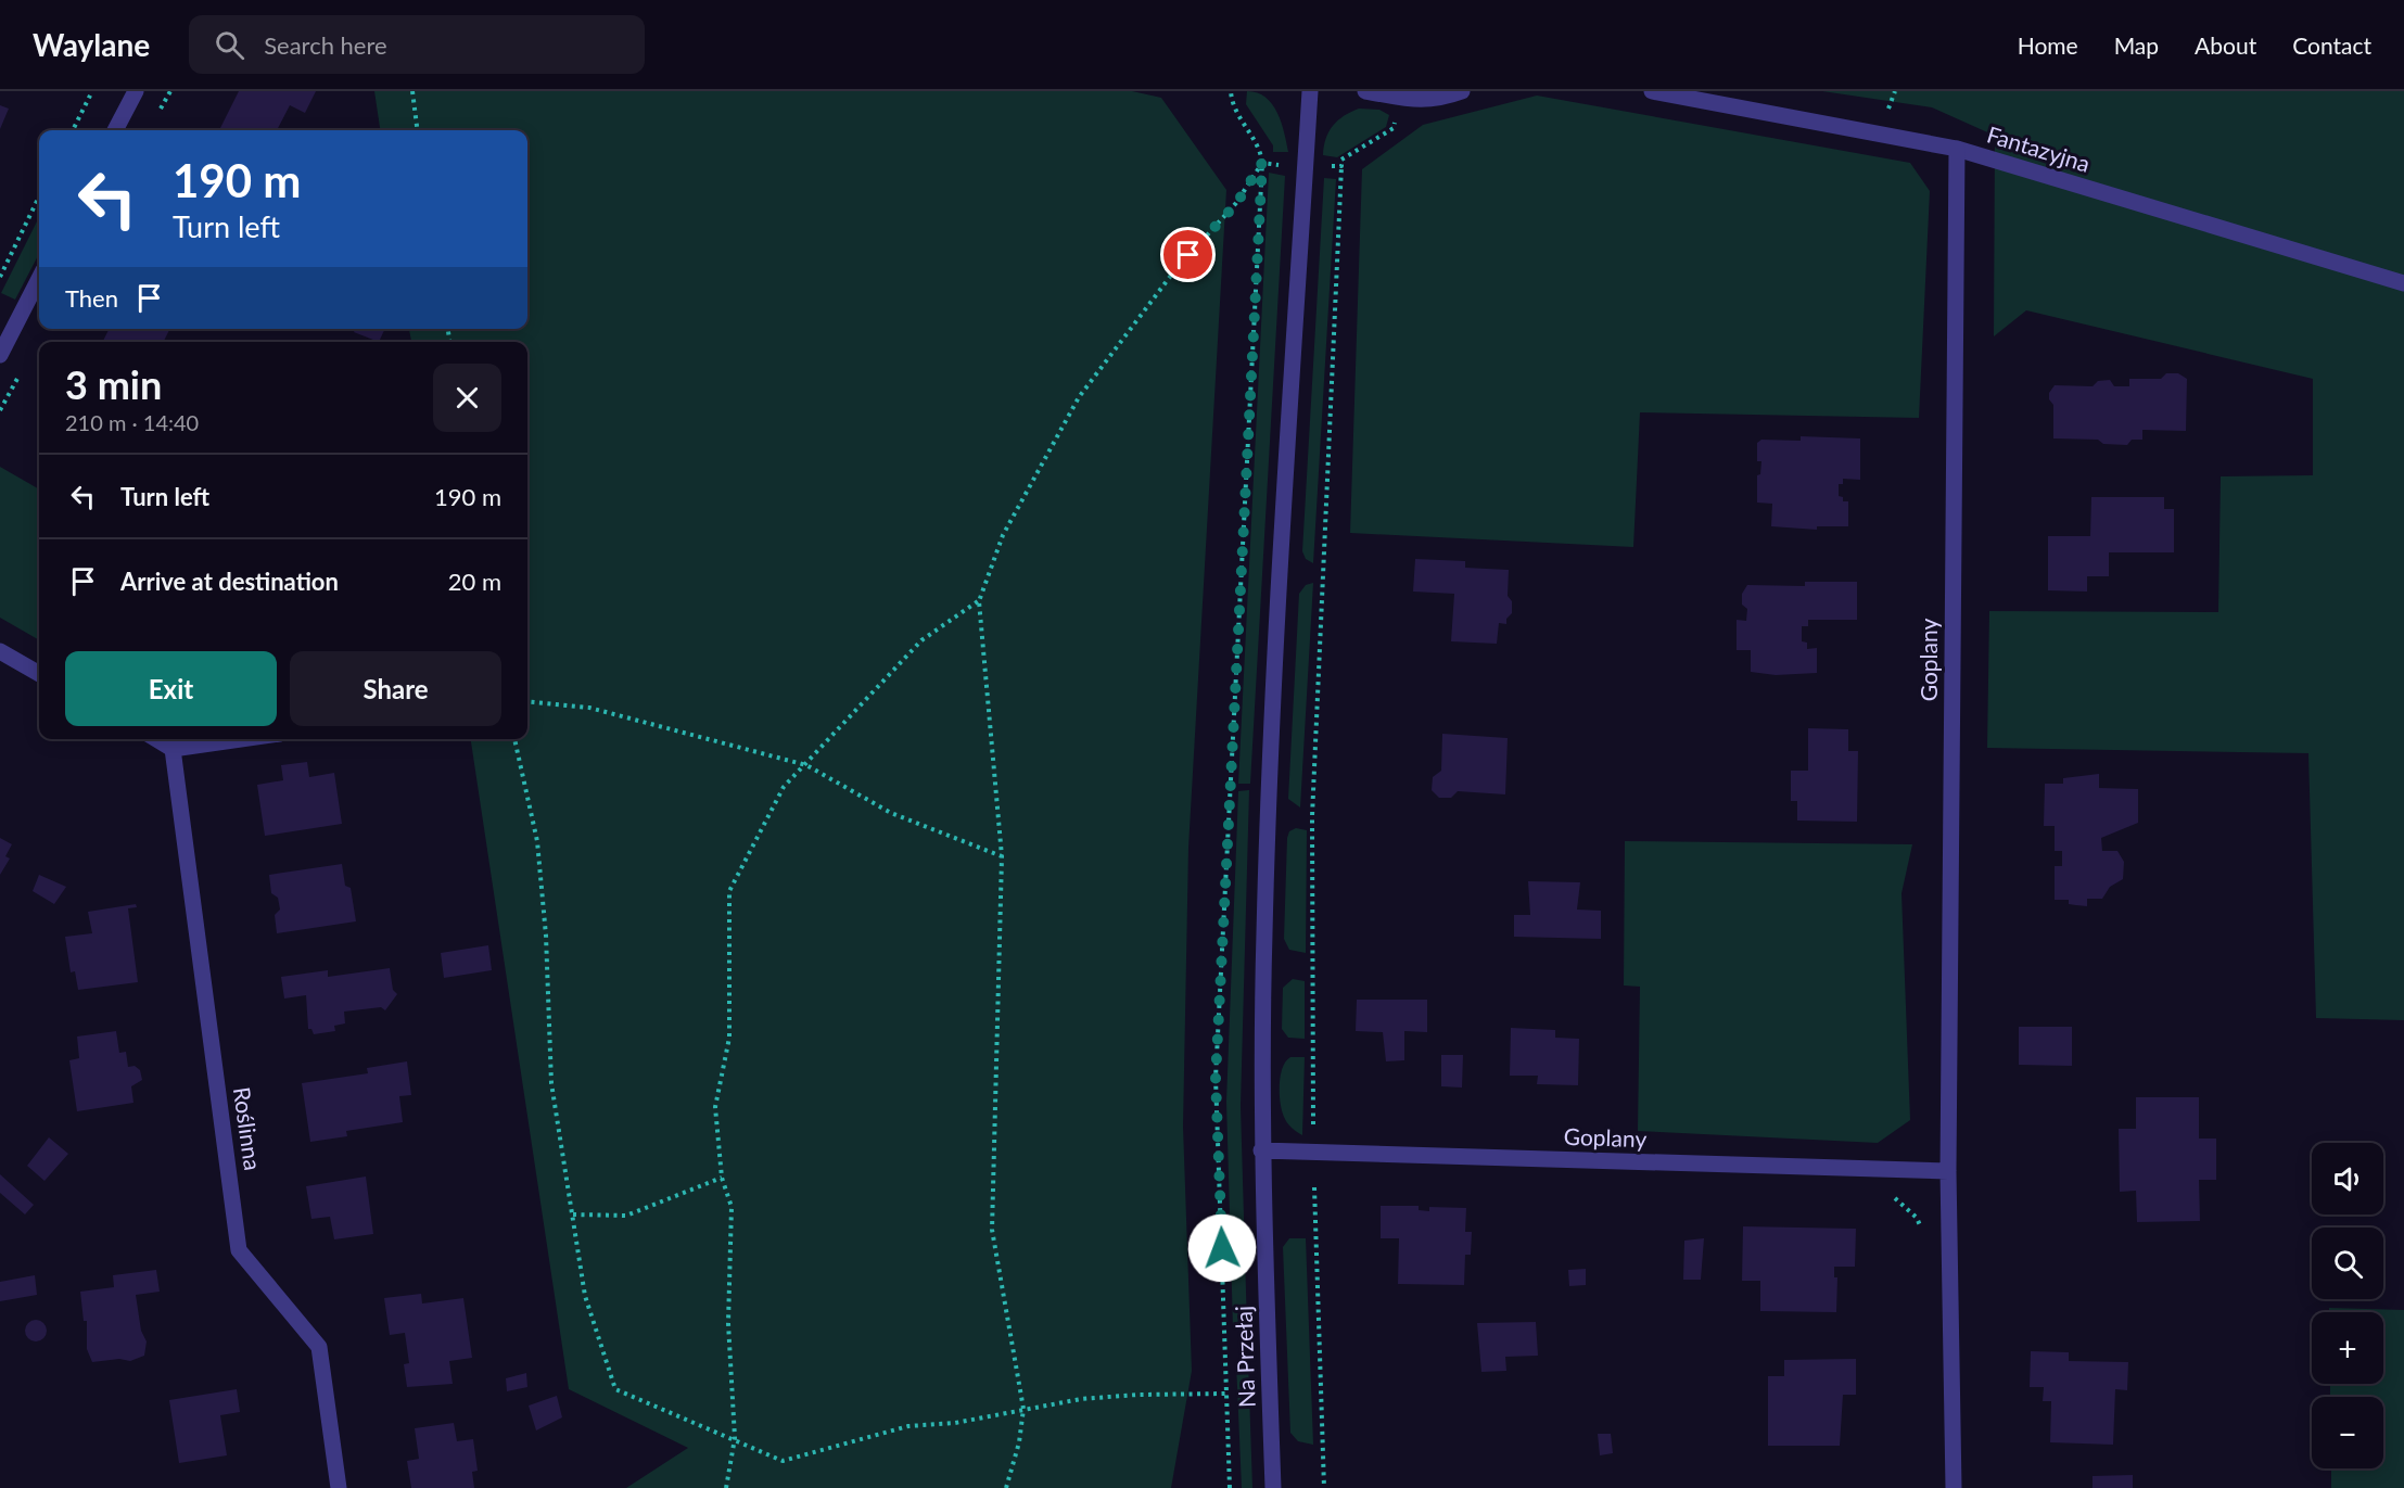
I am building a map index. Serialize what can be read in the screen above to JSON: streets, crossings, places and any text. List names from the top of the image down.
{
  "streets": {
    "street": [
      "Fantazyjna",
      "Goplany",
      "Roślinna",
      "Na Przełaj"
    ]
  },
  "crossings": [
    ["Fantazyjna", "Goplany"],
    ["Goplany", "Na Przełaj"]
  ],
  "page": {
    "header": "Waylane",
    "search": "Search here",
    "nav": [
      "Home",
      "Map",
      "About",
      "Contact"
    ],
    "turn": ["190 m", "Turn left"],
    "then": "Then",
    "heading": ["3 min", "210 m · 14:40"],
    "list": [
      {
        "name": "Turn left",
        "value": "190 m"
      },
      {
        "name": "Arrive at destination",
        "value": "20 m"
      }
    ],
    "buttons": ["Exit", "Share"],
    "map_buttons": ["+", "−"]
  }
}
